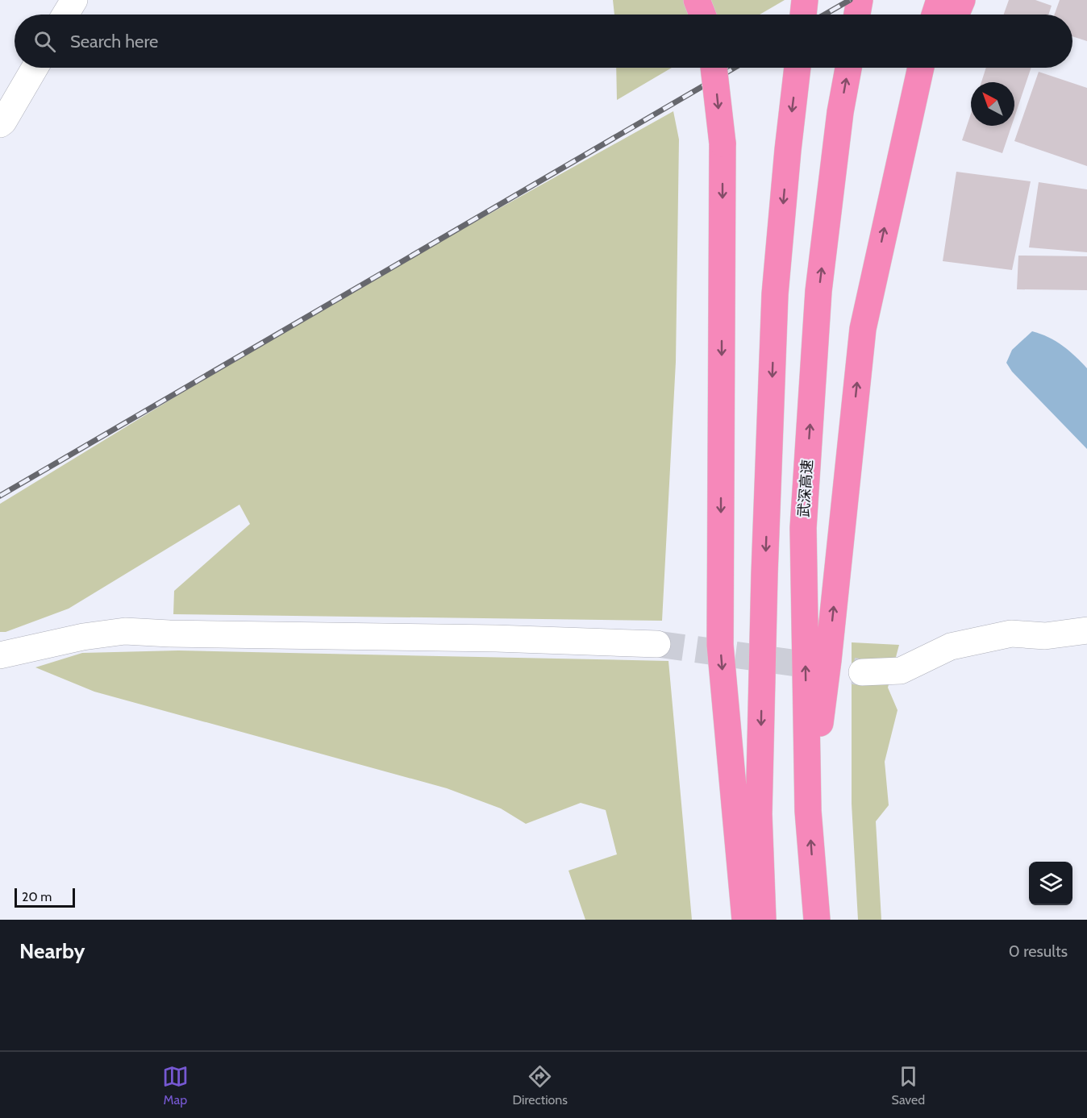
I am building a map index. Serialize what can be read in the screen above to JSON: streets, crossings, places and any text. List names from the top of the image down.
{
  "streets": {
    "highway": ["武深高速"]
  },
  "scale_bar": "20 m",
  "north": "top left",
  "page": {
    "search": "Search here",
    "scale": "20 m",
    "heading": ["Nearby", "0 results"],
    "nav": ["Map", "Directions", "Saved"]
  }
}
